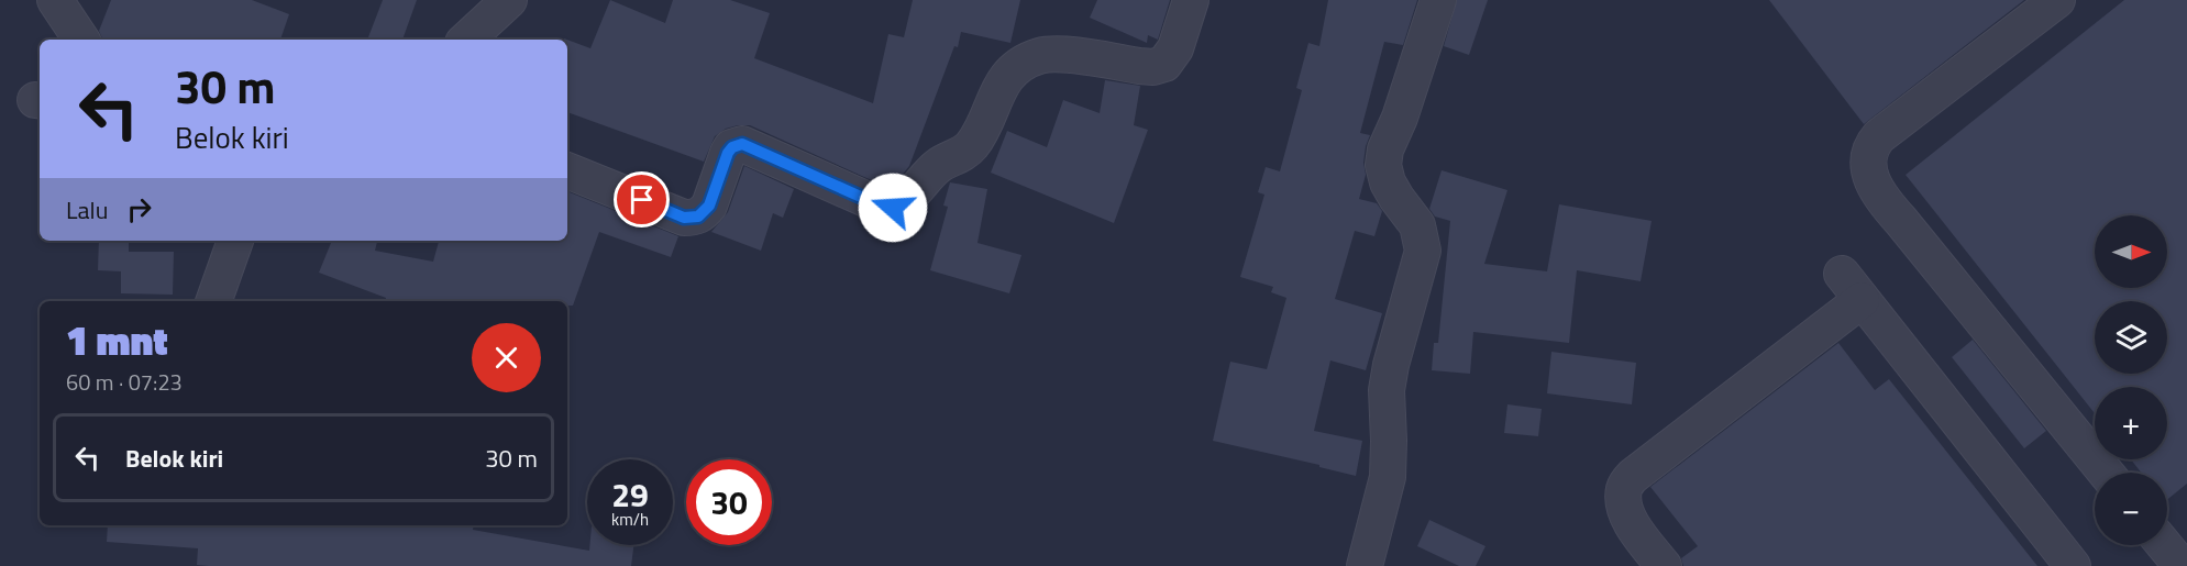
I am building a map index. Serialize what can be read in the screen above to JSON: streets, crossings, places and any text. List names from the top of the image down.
{
  "north": "right",
  "page": {
    "turn": ["30 m", "Belok kiri"],
    "then": "Lalu",
    "map_buttons": ["+", "−"],
    "heading": ["1 mnt", "60 m · 07:23"],
    "list": [
      {
        "name": "Belok kiri",
        "value": "30 m"
      }
    ],
    "speed": "29 km/h",
    "limit": "30"
  }
}
